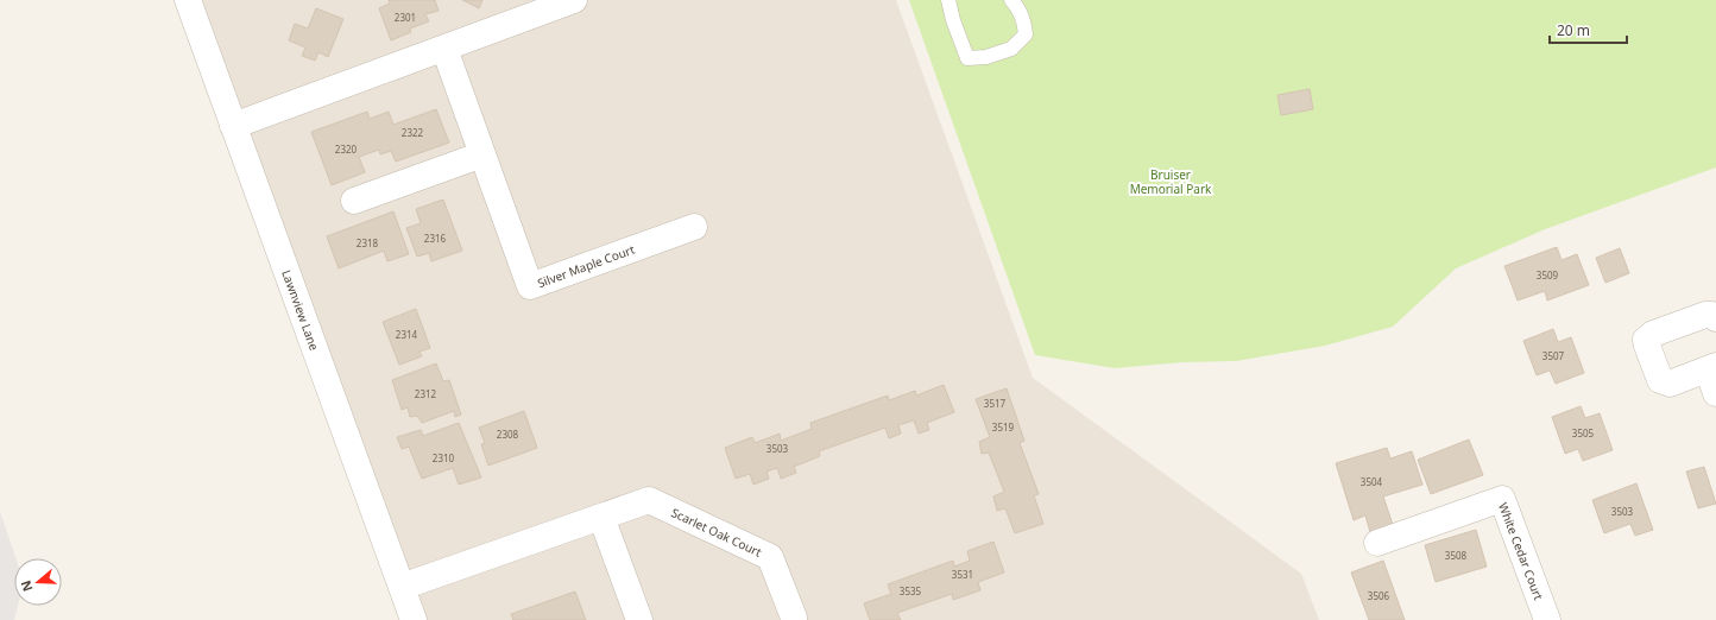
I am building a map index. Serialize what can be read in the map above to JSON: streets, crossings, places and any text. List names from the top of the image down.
{
  "streets": {
    "street": [
      "Silver Maple Court",
      "Lawnview Lane",
      "Scarlet Oak Court",
      "White Cedar Court"
    ]
  },
  "crossings": [
    ["Lawnview Lane", "Scarlet Oak Court"]
  ],
  "parks": ["Bruiser Memorial Park"],
  "house_numbers": [
    "2301",
    "2322",
    "2320",
    "2316",
    "2318",
    "3509",
    "2314",
    "3507",
    "2312",
    "3517",
    "3519",
    "3505",
    "2308",
    "3503",
    "2310",
    "3504",
    "3503",
    "3508",
    "3531",
    "3535",
    "3506"
  ],
  "scale_bar": "20 m",
  "north": "left"
}
